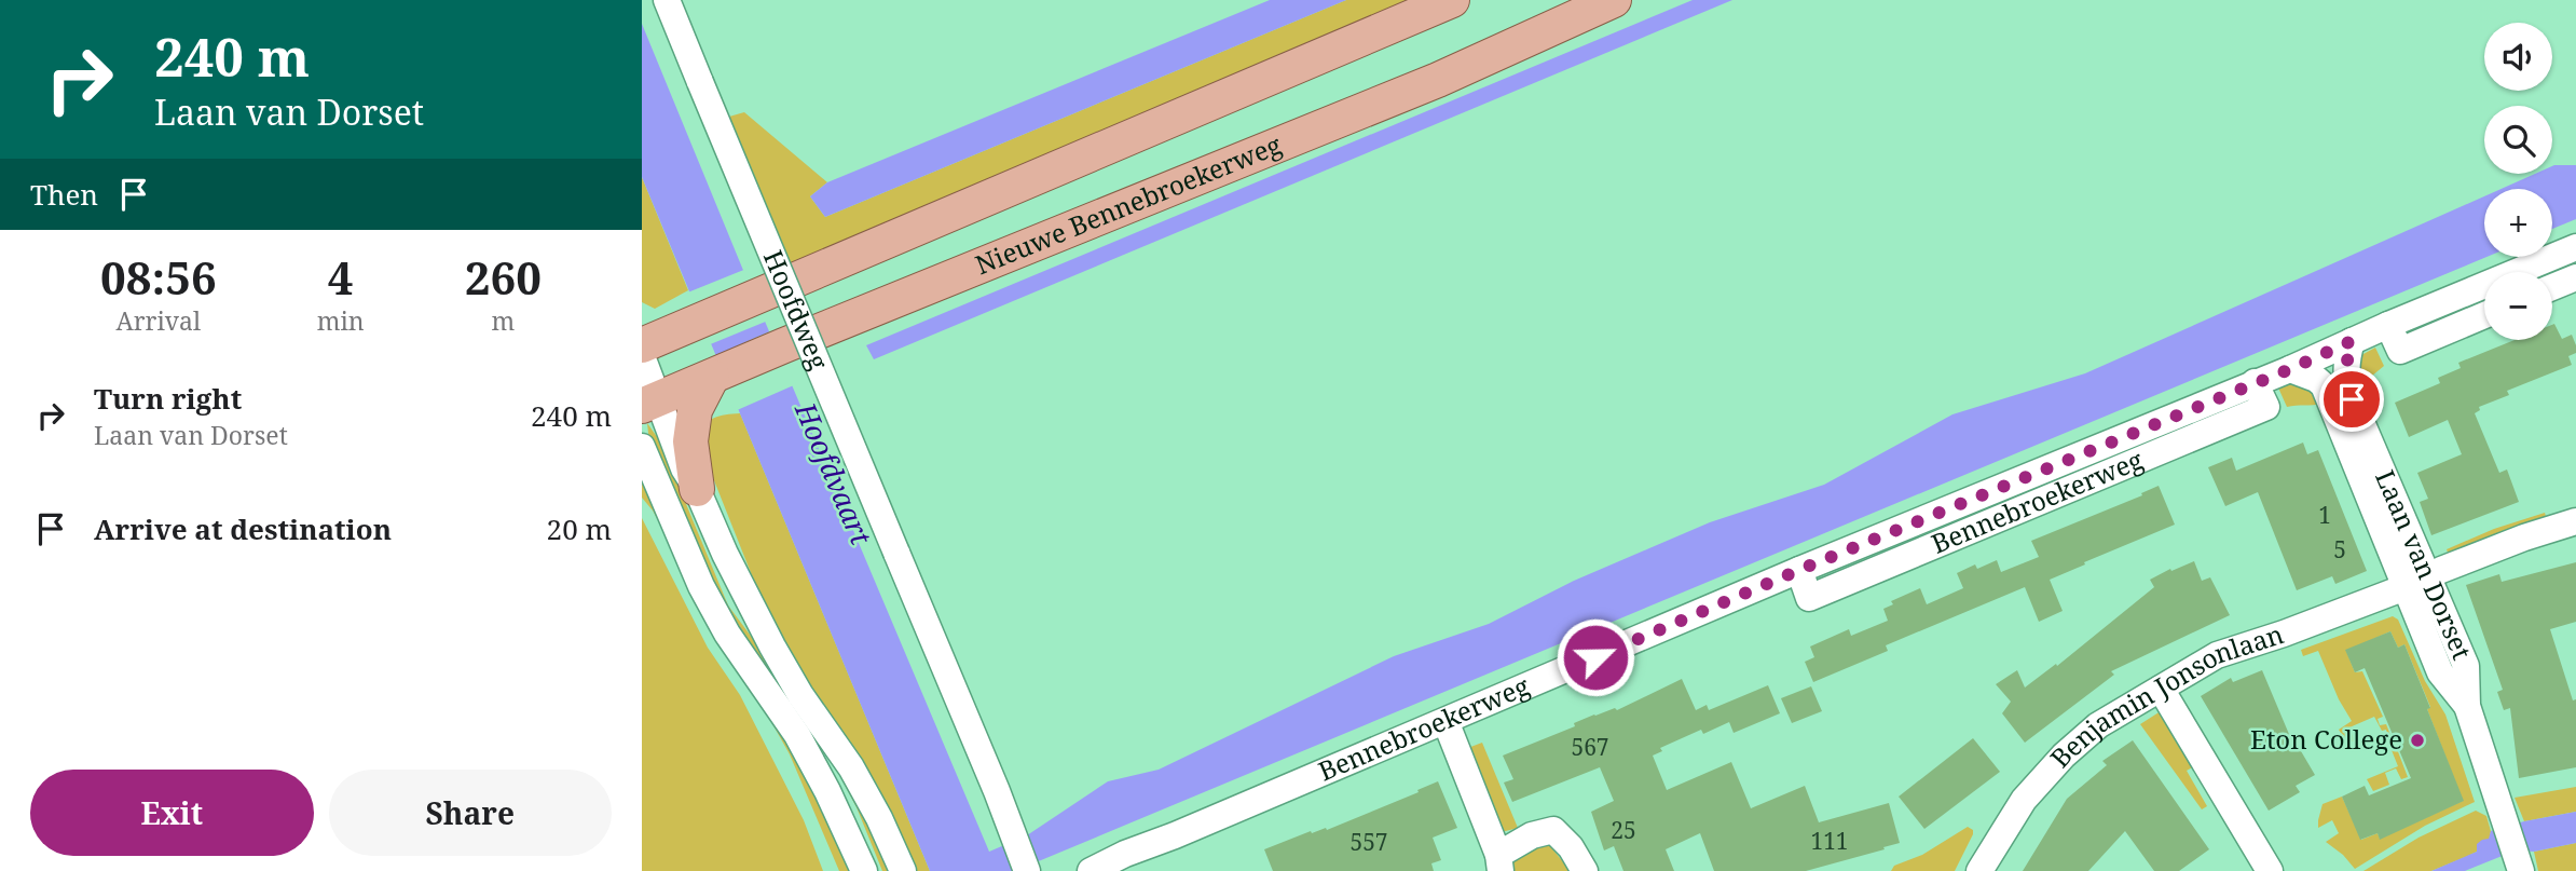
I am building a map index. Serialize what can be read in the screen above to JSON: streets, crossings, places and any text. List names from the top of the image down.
{
  "streets": {
    "main road": ["Nieuwe Bennebroekerweg"],
    "street": [
      "Hoofdweg",
      "Bennebroekerweg",
      "Laan van Dorset",
      "Benjamin Jonsonlaan"
    ]
  },
  "crossings": [
    ["Bennebroekerweg", "Laan van Dorset"],
    ["Laan van Dorset", "Benjamin Jonsonlaan"]
  ],
  "water": ["Hoofdvaart"],
  "places": ["Eton College"],
  "house_numbers": [
    "1",
    "5",
    "567",
    "25",
    "111",
    "557"
  ],
  "page": {
    "turn": ["240 m", "Laan van Dorset"],
    "map_buttons": ["+", "−"],
    "then": "Then",
    "eta": [
      "08:56",
      "Arrival",
      "4",
      "min",
      "260",
      "m"
    ],
    "list": [
      {
        "name": "Turn right",
        "note": "Laan van Dorset",
        "value": "240 m"
      },
      {
        "name": "Arrive at destination",
        "value": "20 m"
      }
    ],
    "buttons": ["Exit", "Share"]
  }
}
